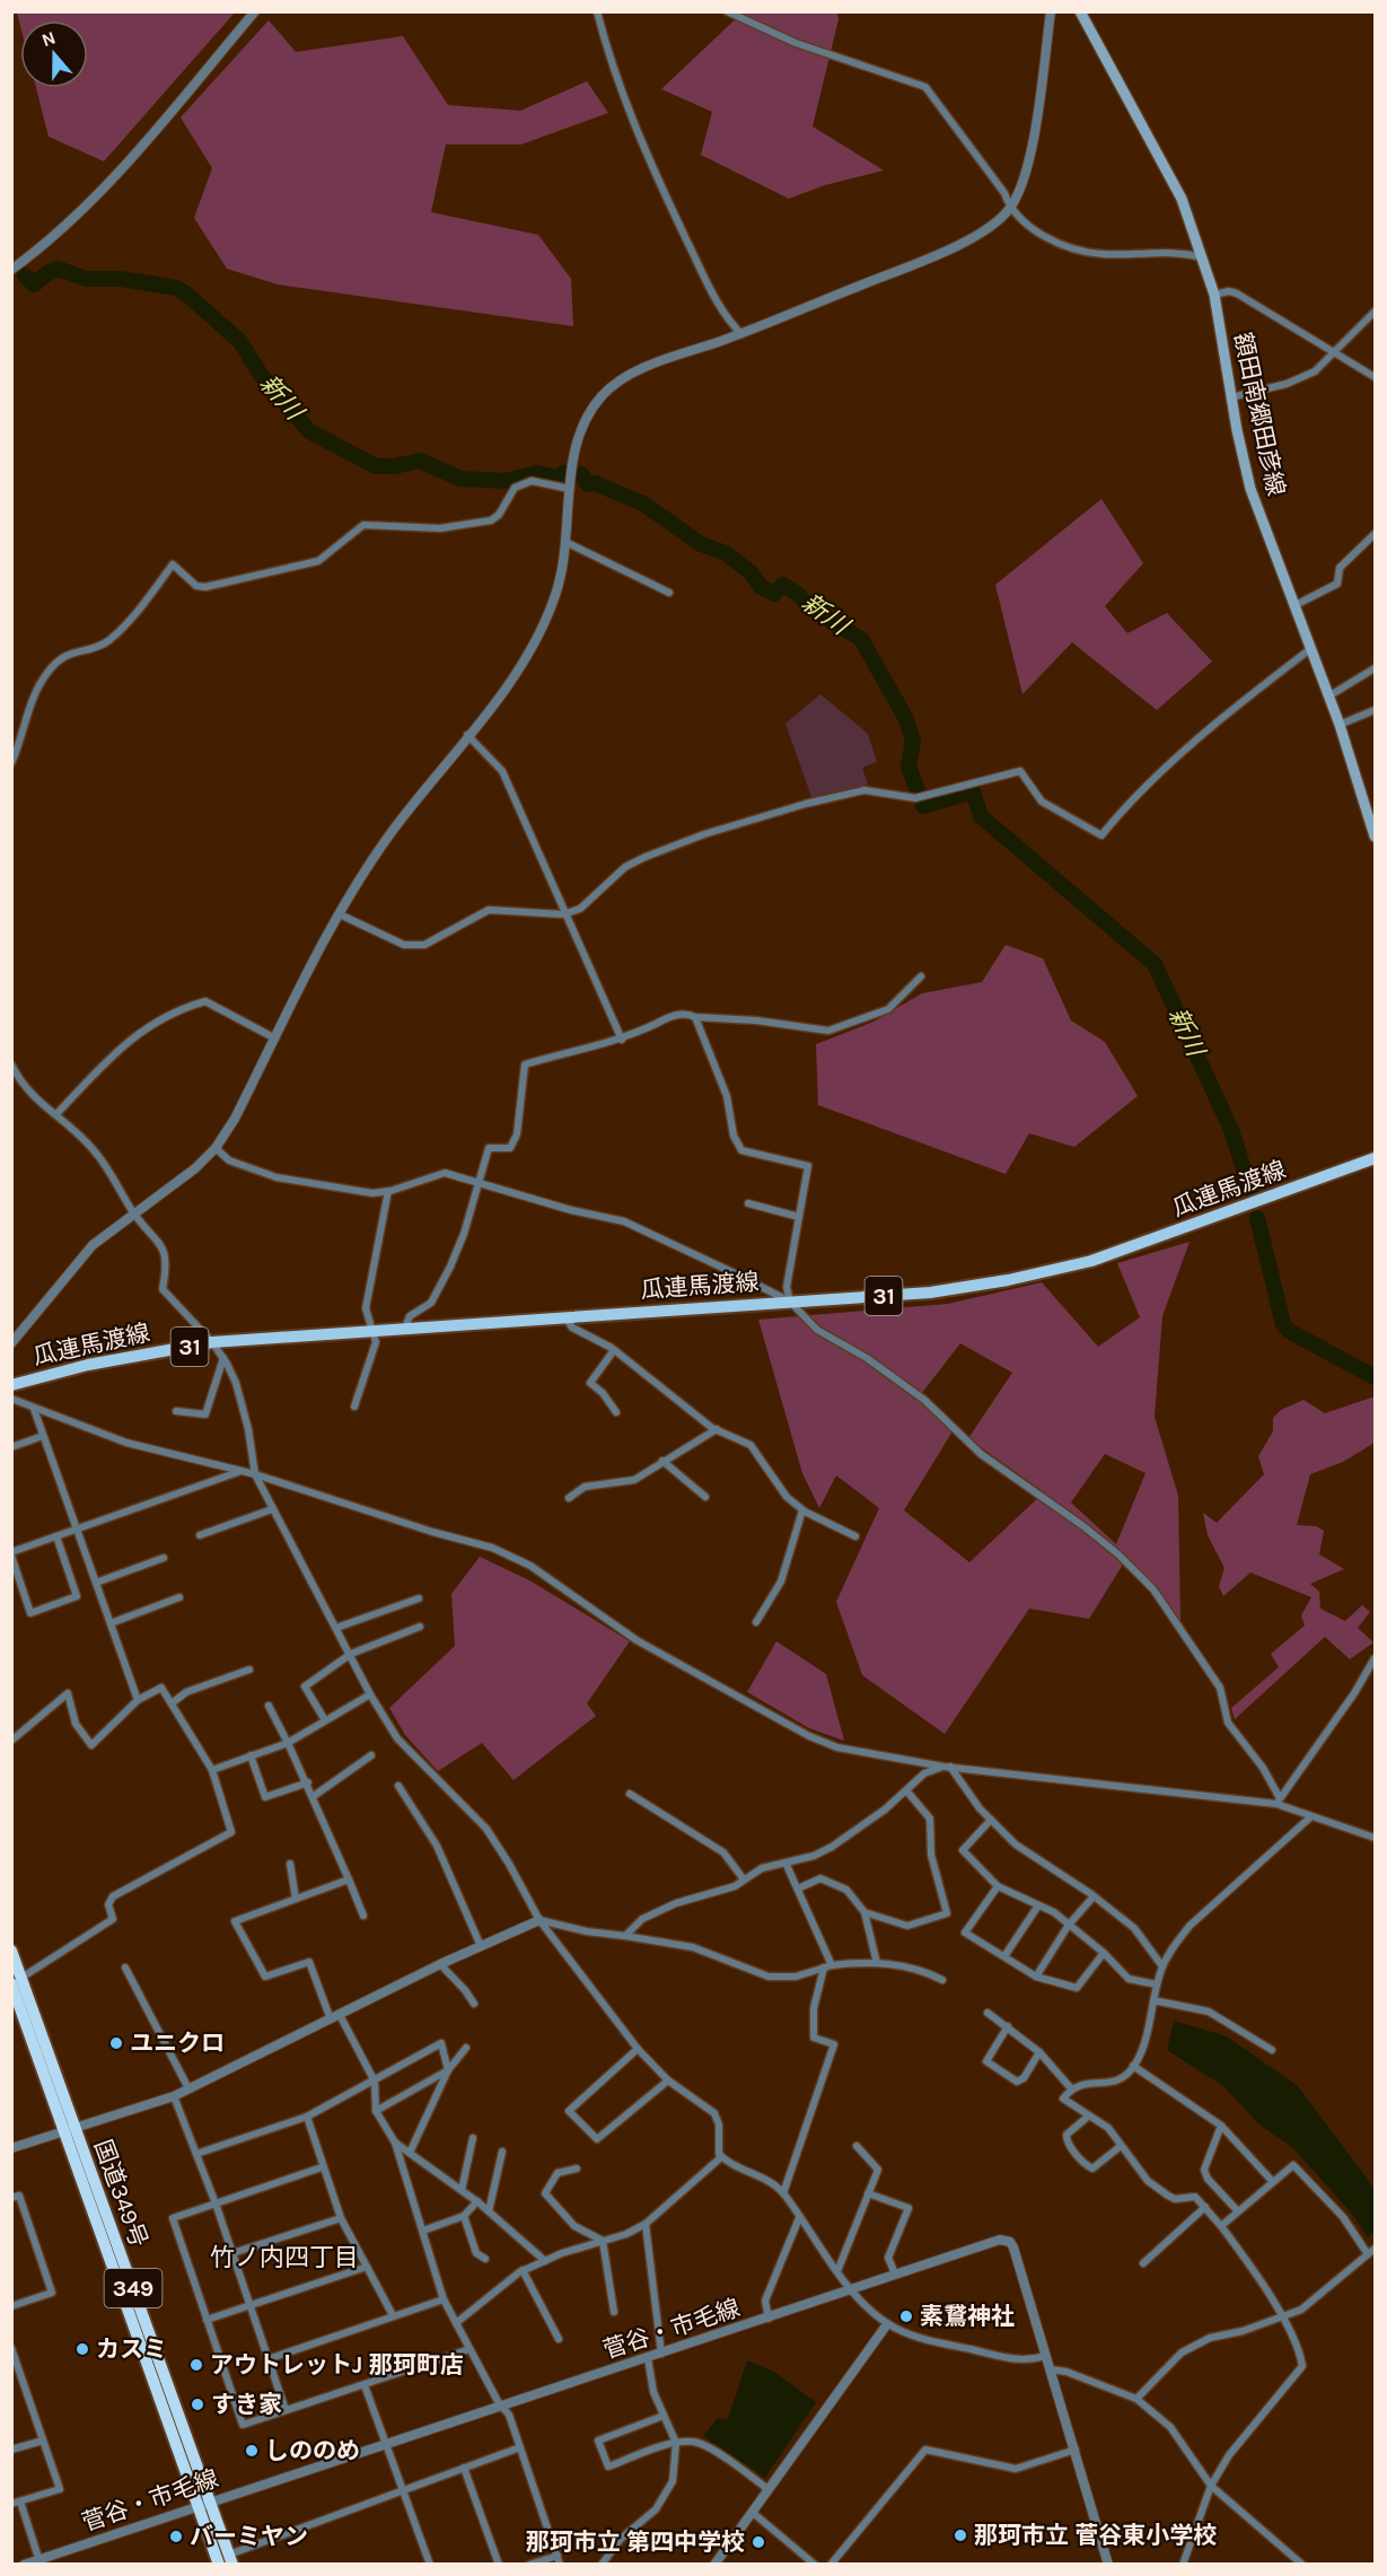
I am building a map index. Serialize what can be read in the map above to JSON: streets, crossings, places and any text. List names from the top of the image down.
{
  "streets": {
    "highway": ["国道349号", "349"],
    "main road": ["額田南郷田彦線", "瓜連馬渡線", "31"],
    "street": ["菅谷・市毛線"]
  },
  "crossings": [
    ["国道349号", "菅谷・市毛線"]
  ],
  "districts": ["竹ノ内四丁目"],
  "water": ["新川"],
  "places": [
    "ユニクロ",
    "素鵞神社",
    "カスミ",
    "アウトレットJ 那珂町店",
    "すき家",
    "しののめ",
    "那珂市立 菅谷東小学校",
    "バーミヤン",
    "那珂市立 第四中学校"
  ],
  "north": "top"
}
